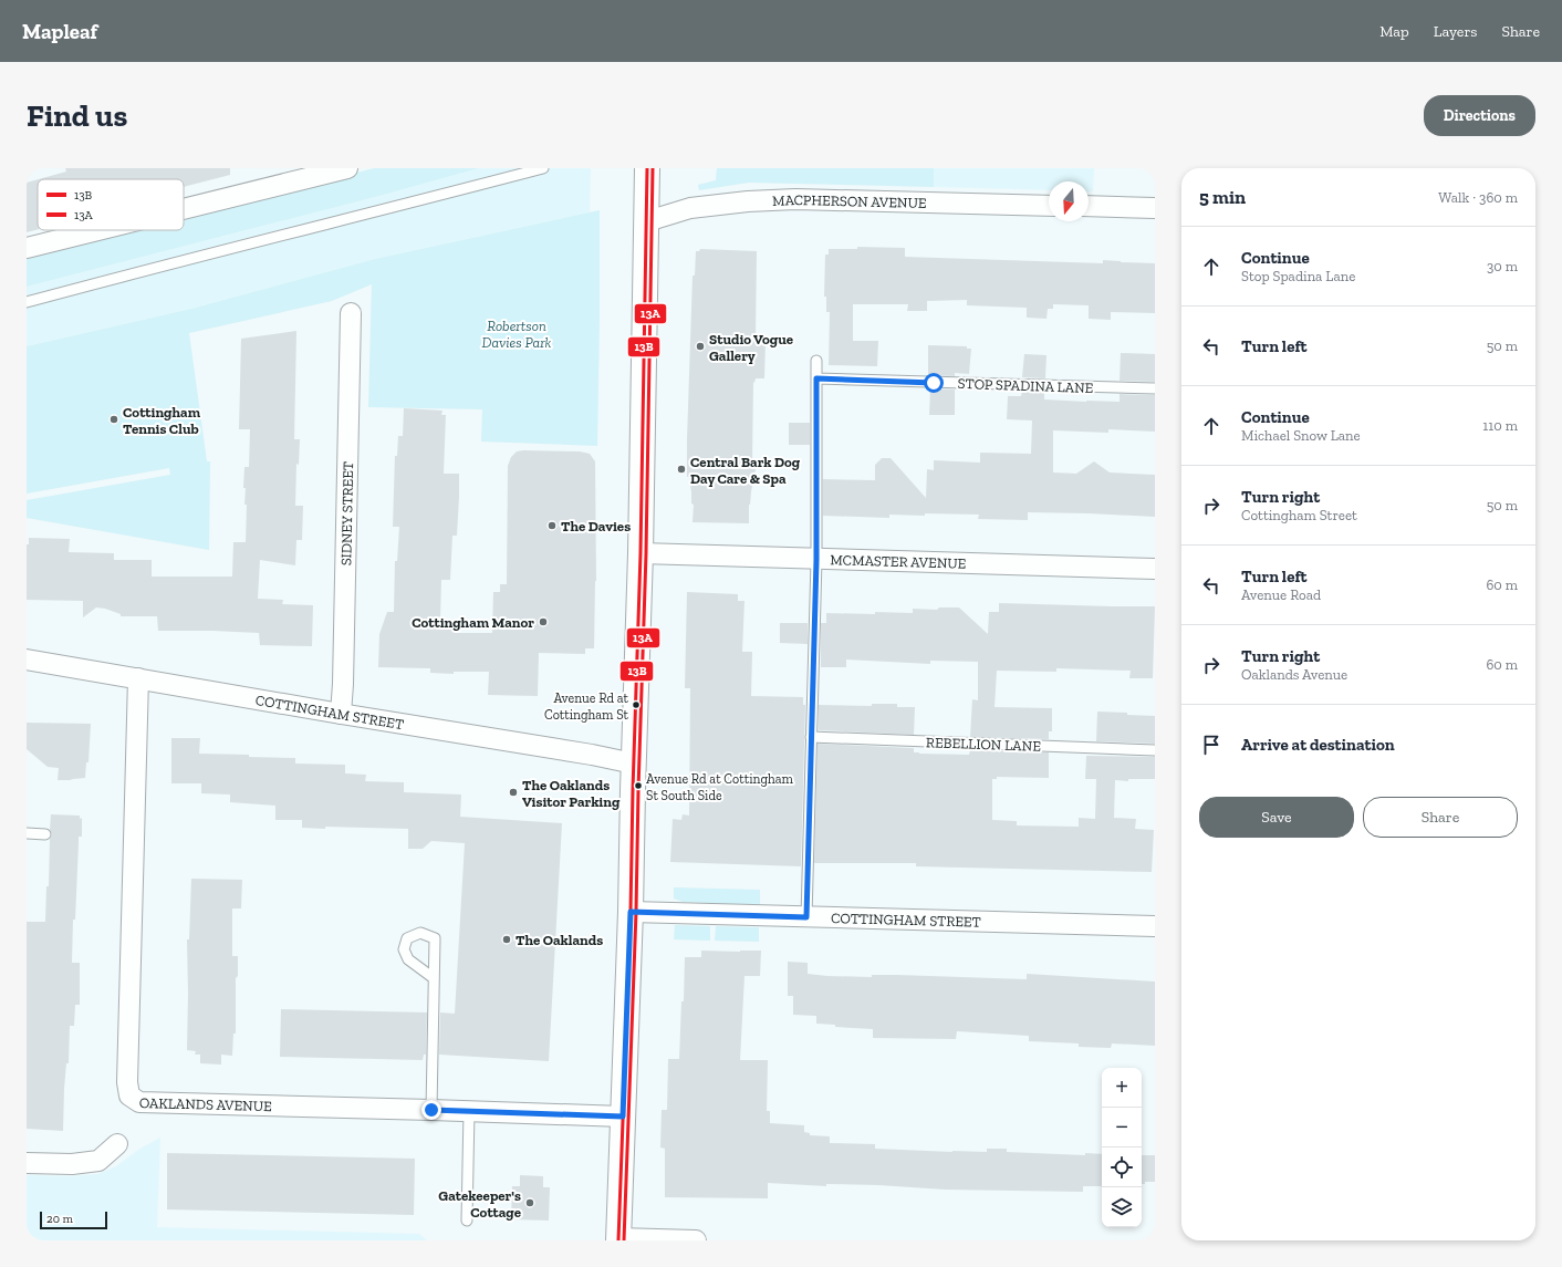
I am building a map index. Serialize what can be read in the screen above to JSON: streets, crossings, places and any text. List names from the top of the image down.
{
  "streets": {
    "street": [
      "MACPHERSON AVENUE",
      "SIDNEY STREET",
      "MCMASTER AVENUE",
      "COTTINGHAM STREET",
      "OAKLANDS AVENUE"
    ],
    "lane": ["STOP SPADINA LANE", "REBELLION LANE"]
  },
  "crossings": [
    ["SIDNEY STREET", "COTTINGHAM STREET"],
    ["COTTINGHAM STREET", "OAKLANDS AVENUE"]
  ],
  "parks": ["Robertson Davies Park"],
  "places": [
    "Studio Vogue Gallery",
    "Cottingham Tennis Club",
    "Central Bark Dog Day Care & Spa",
    "The Davies",
    "Cottingham Manor",
    "Avenue Rd at Cottingham St",
    "Avenue Rd at Cottingham St South Side",
    "The Oaklands Visitor Parking",
    "The Oaklands",
    "Gatekeeper's Cottage"
  ],
  "lines": ["transit line 13B", "transit line 13A"],
  "legend": ["13B", "13A"],
  "scale_bar": "20 m",
  "north": "bottom",
  "page": {
    "header": "Mapleaf",
    "nav": ["Map", "Layers", "Share"],
    "buttons": [
      "Directions",
      ["Save", "Share"]
    ],
    "title": "Find us",
    "heading": ["5 min", "Walk · 360 m"],
    "list": [
      ["Continue", "Stop Spadina Lane", "30 m"],
      ["Turn left", "50 m"],
      ["Continue", "Michael Snow Lane", "110 m"],
      ["Turn right", "Cottingham Street", "50 m"],
      ["Turn left", "Avenue Road", "60 m"],
      ["Turn right", "Oaklands Avenue", "60 m"],
      "Arrive at destination"
    ],
    "map_buttons": ["+", "−"],
    "scale": "20 m"
  }
}
